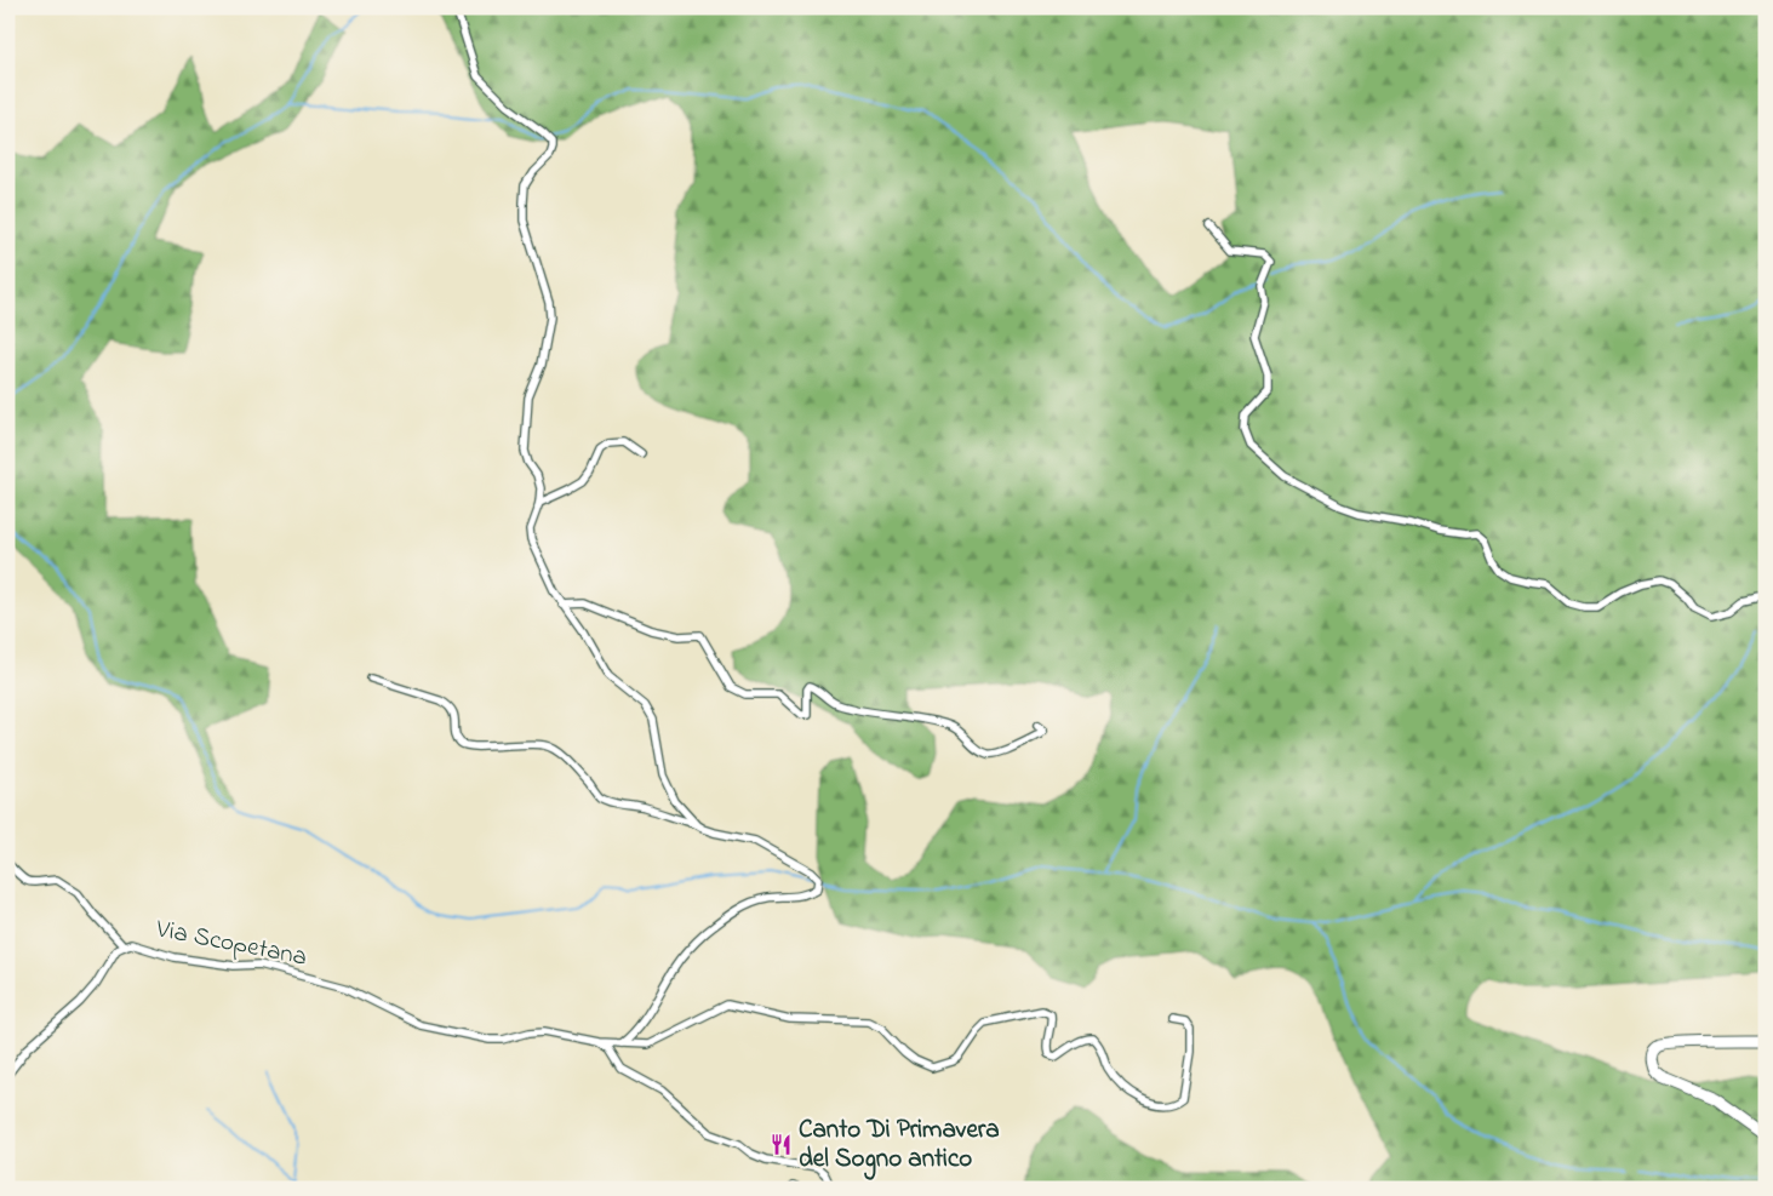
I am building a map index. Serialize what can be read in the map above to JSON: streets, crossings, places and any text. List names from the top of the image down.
{
  "streets": {
    "street": ["Via Scopetana"]
  },
  "places": {
    "restaurant": ["Canto Di Primavera del Sogno antico"]
  }
}
